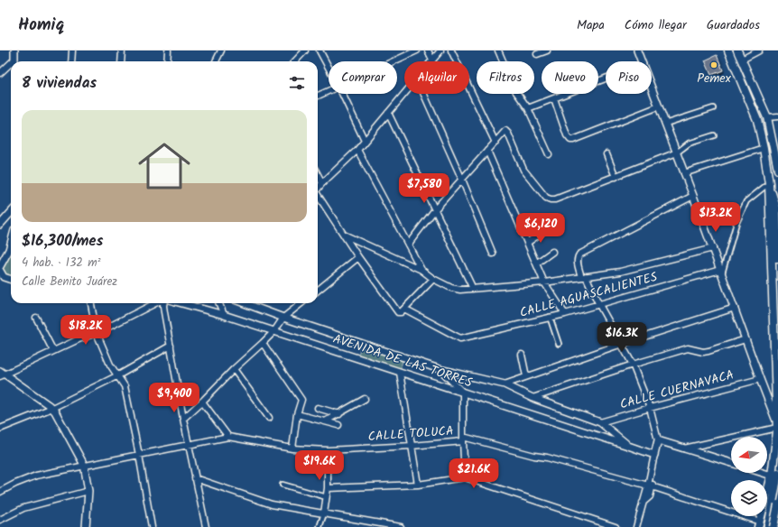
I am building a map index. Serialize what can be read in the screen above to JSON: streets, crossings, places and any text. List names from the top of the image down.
{
  "streets": {
    "street": [
      "CALLE AGUASCALIENTES",
      "AVENIDA DE LAS TORRES",
      "CALLE CUERNAVACA",
      "CALLE TOLUCA"
    ]
  },
  "crossings": [
    ["AVENIDA DE LAS TORRES", "CALLE CUERNAVACA"]
  ],
  "places": ["Pemex"],
  "north": "left",
  "page": {
    "header": "Homiq",
    "nav": ["Mapa", "Cómo llegar", "Guardados"],
    "chip": [
      "Comprar",
      "Alquilar",
      "Filtros",
      "Nuevo",
      "Piso"
    ],
    "heading": "8 viviendas",
    "list": [
      {
        "name": "$16,300/mes",
        "note": "4 hab. · 132 m² · Calle Benito Juárez"
      }
    ],
    "price": [
      "$7,580",
      "$13.2K",
      "$6,120",
      "$18.2K",
      "$16.3K",
      "$9,400",
      "$19.6K",
      "$21.6K"
    ]
  }
}
